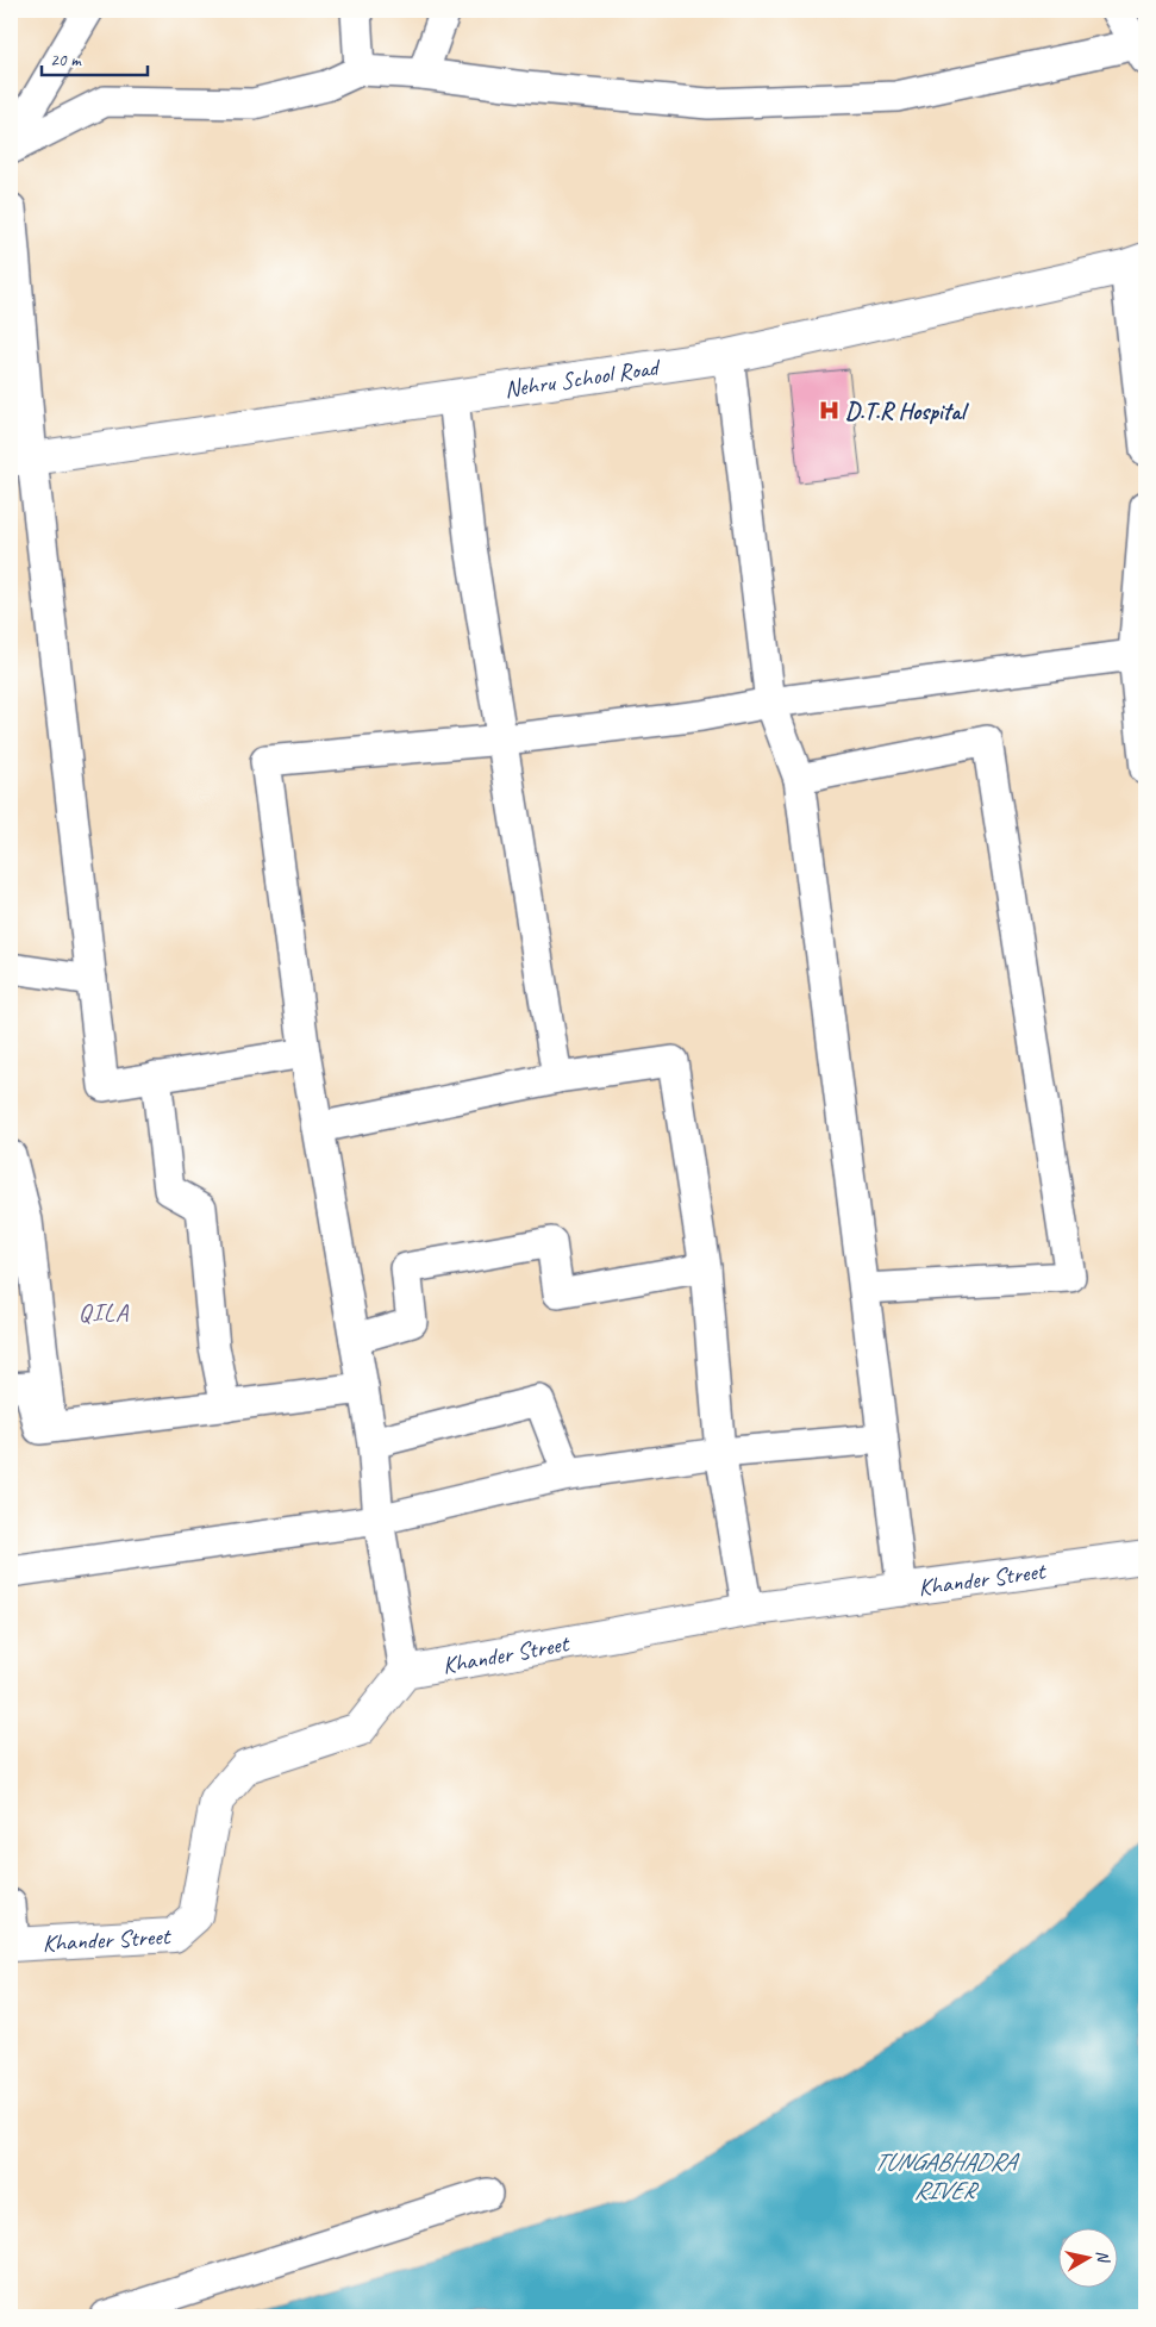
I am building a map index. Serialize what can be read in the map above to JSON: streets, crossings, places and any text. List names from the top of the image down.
{
  "streets": {
    "street": ["Nehru School Road", "Khander Street"]
  },
  "districts": ["QILA"],
  "water": ["TUNGABHADRA RIVER"],
  "places": {
    "hospital": ["D.T.R Hospital"]
  },
  "scale_bar": "20 m",
  "north": "right"
}
